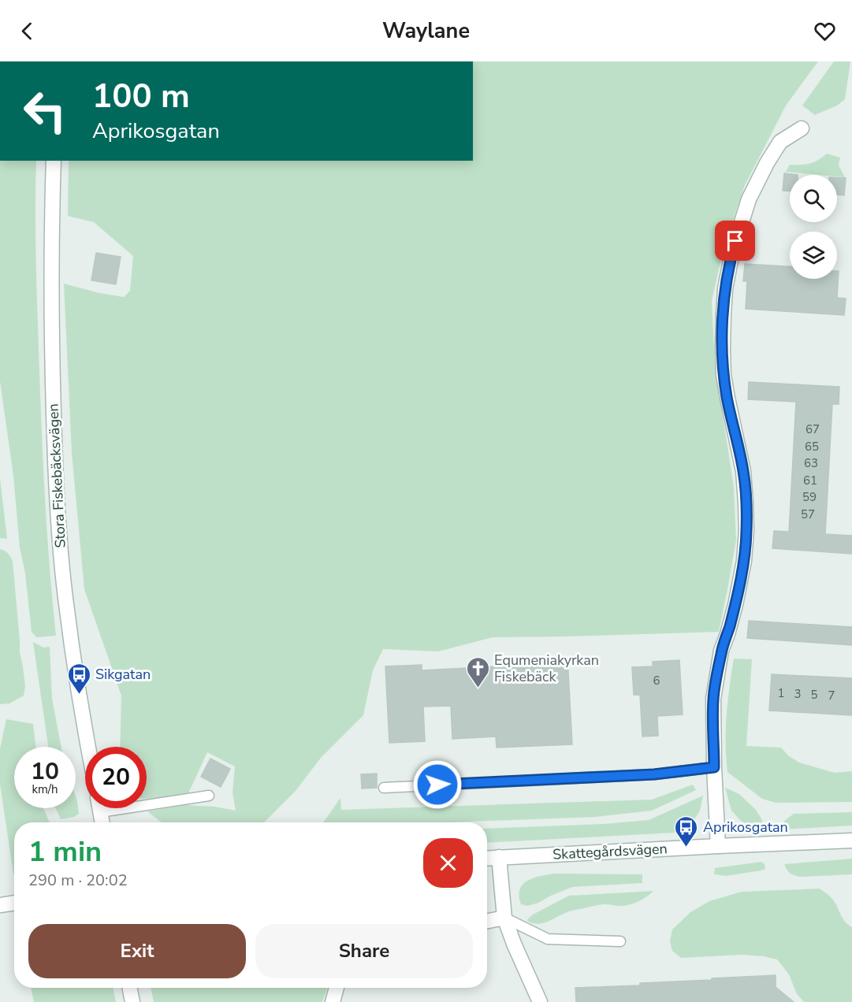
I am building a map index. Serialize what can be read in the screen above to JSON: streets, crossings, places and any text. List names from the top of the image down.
{
  "streets": {
    "street": ["Stora Fiskebäcksvägen", "Skattegårdsvägen"]
  },
  "places": {
    "church": ["Equmeniakyrkan Fiskebäck"],
    "bus stop": ["Sikgatan", "Aprikosgatan"]
  },
  "house_numbers": [
    "67",
    "65",
    "63",
    "61",
    "59",
    "57",
    "6",
    "1",
    "3",
    "5",
    "7"
  ],
  "page": {
    "header": "Waylane",
    "turn": ["100 m", "Aprikosgatan"],
    "speed": "10 km/h",
    "limit": "20",
    "heading": ["1 min", "290 m · 20:02"],
    "buttons": ["Exit", "Share"]
  }
}
